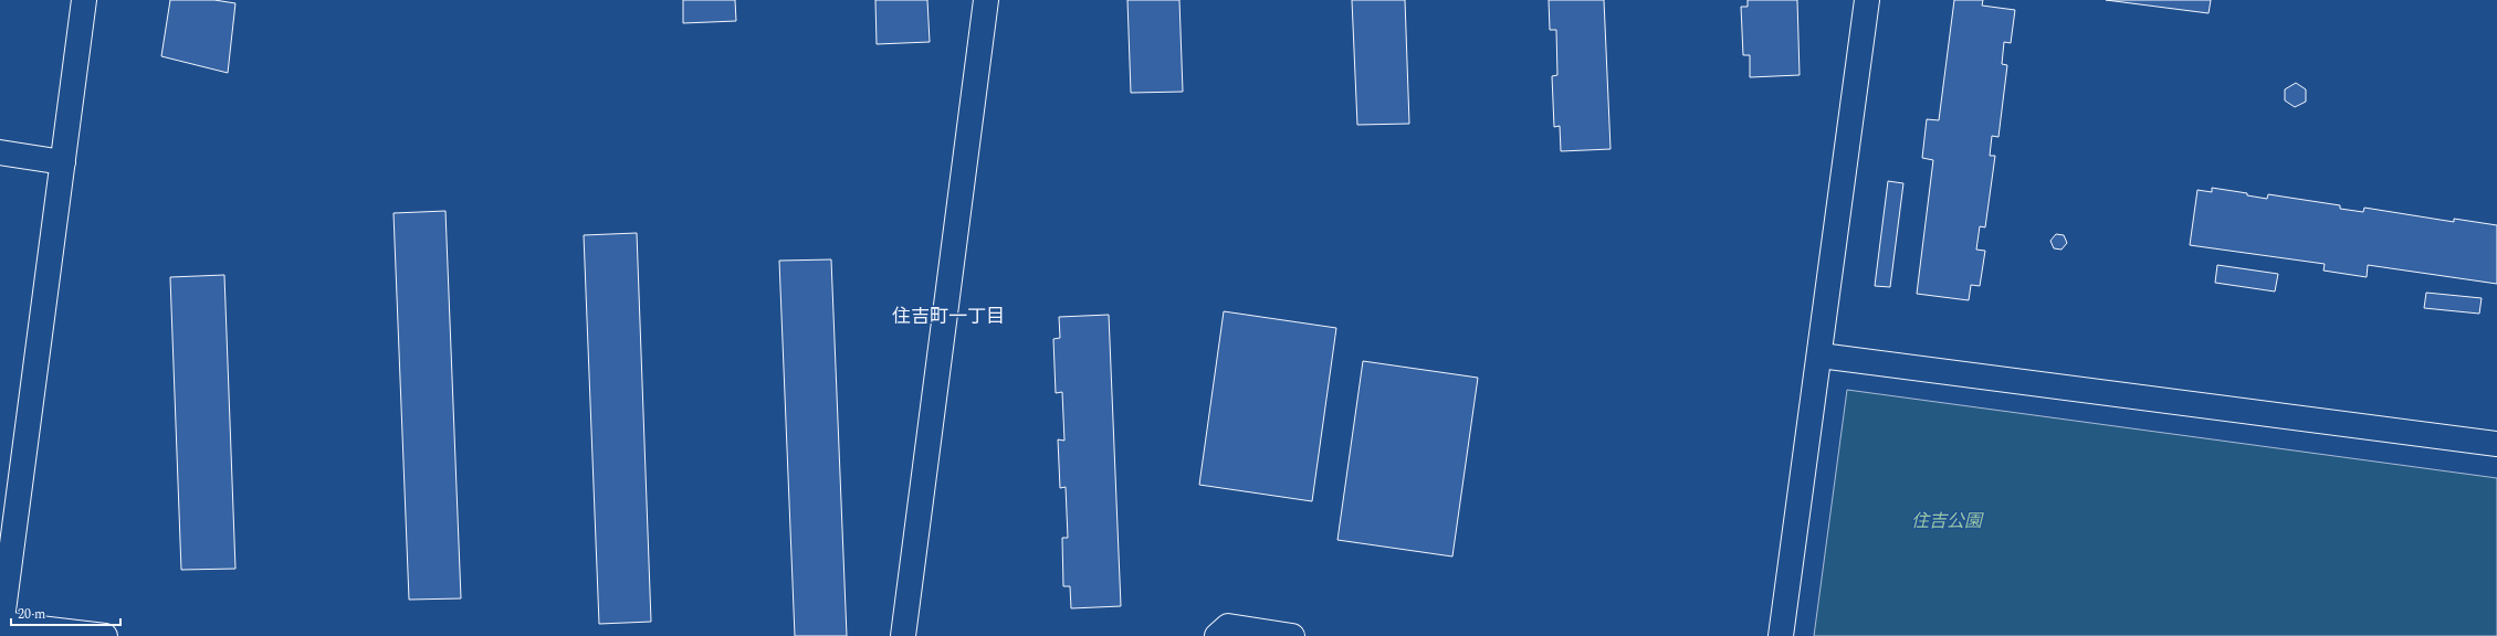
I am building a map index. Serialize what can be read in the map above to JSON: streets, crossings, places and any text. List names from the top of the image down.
{
  "districts": ["住吉町一丁目"],
  "parks": ["住吉公園"],
  "scale_bar": "20 m"
}
